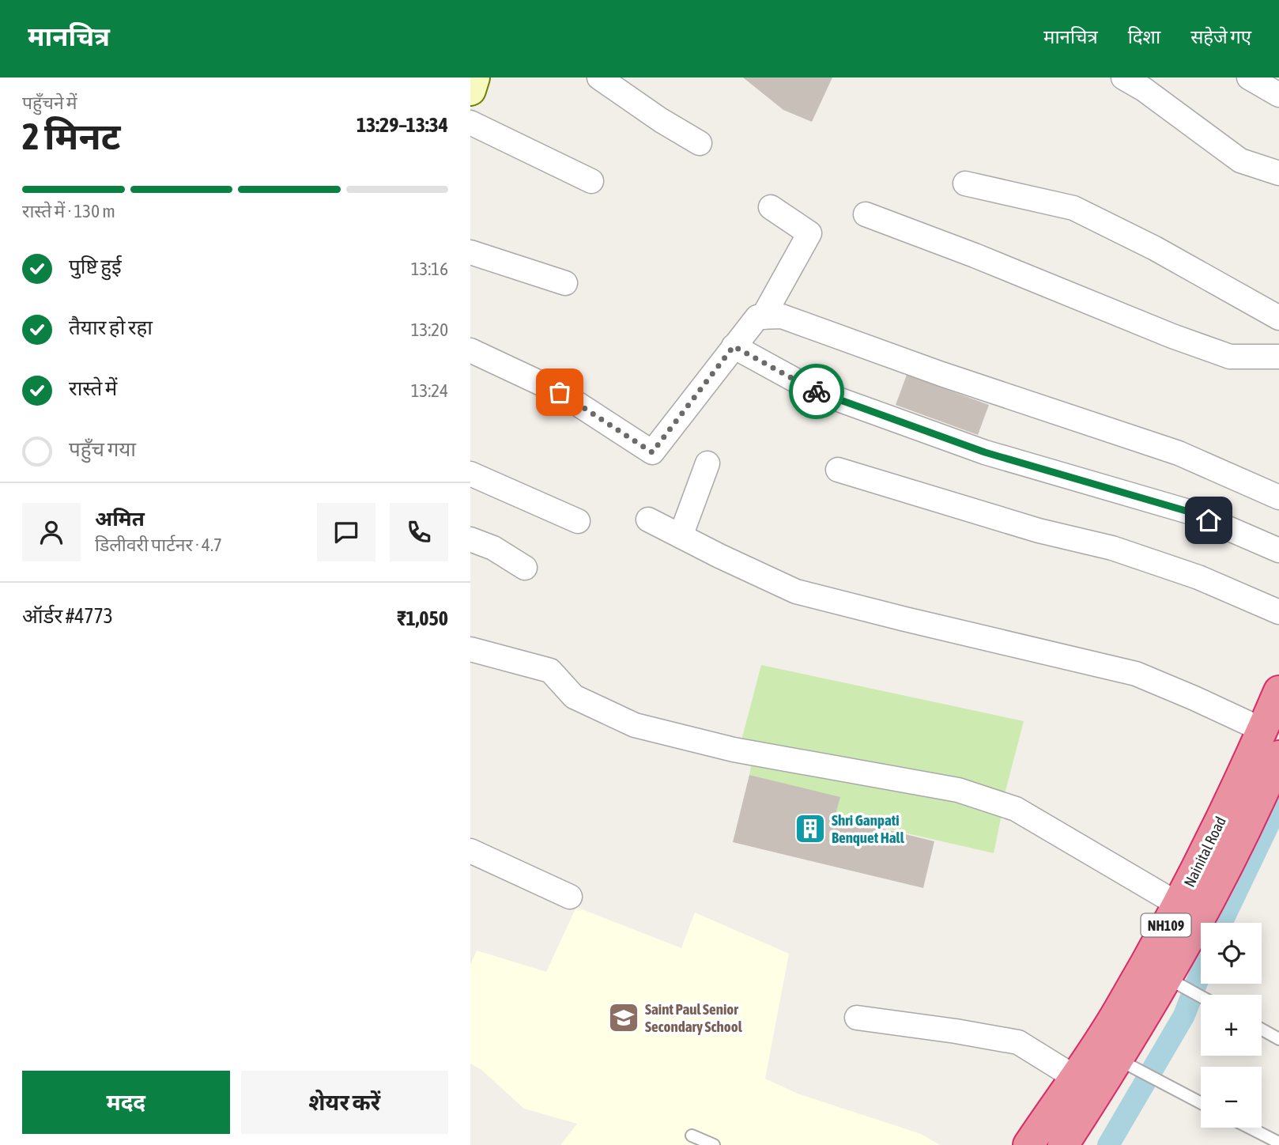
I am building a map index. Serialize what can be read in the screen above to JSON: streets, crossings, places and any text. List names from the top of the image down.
{
  "streets": {
    "highway": ["Nainital Road", "NH109"]
  },
  "places": {
    "building": ["Shri Ganpati Benquet Hall"],
    "school or university": ["Saint Paul Senior Secondary School"]
  },
  "page": {
    "header": "मानचित्र",
    "nav": ["मानचित्र", "दिशा", "सहेजे गए"],
    "heading": ["2 मिनट", "पहुँचने में", "13:29–13:34"],
    "panel": [
      "अमित",
      "डिलीवरी पार्टनर · 4.7",
      "ऑर्डर #4773",
      "₹1,050"
    ],
    "bar": "रास्ते में · 130 m",
    "list": [
      ["पुष्टि हुई", "13:16"],
      ["तैयार हो रहा", "13:20"],
      ["रास्ते में", "13:24"],
      "पहुँच गया"
    ],
    "map_buttons": ["+", "−"],
    "buttons": ["मदद", "शेयर करें"]
  }
}
